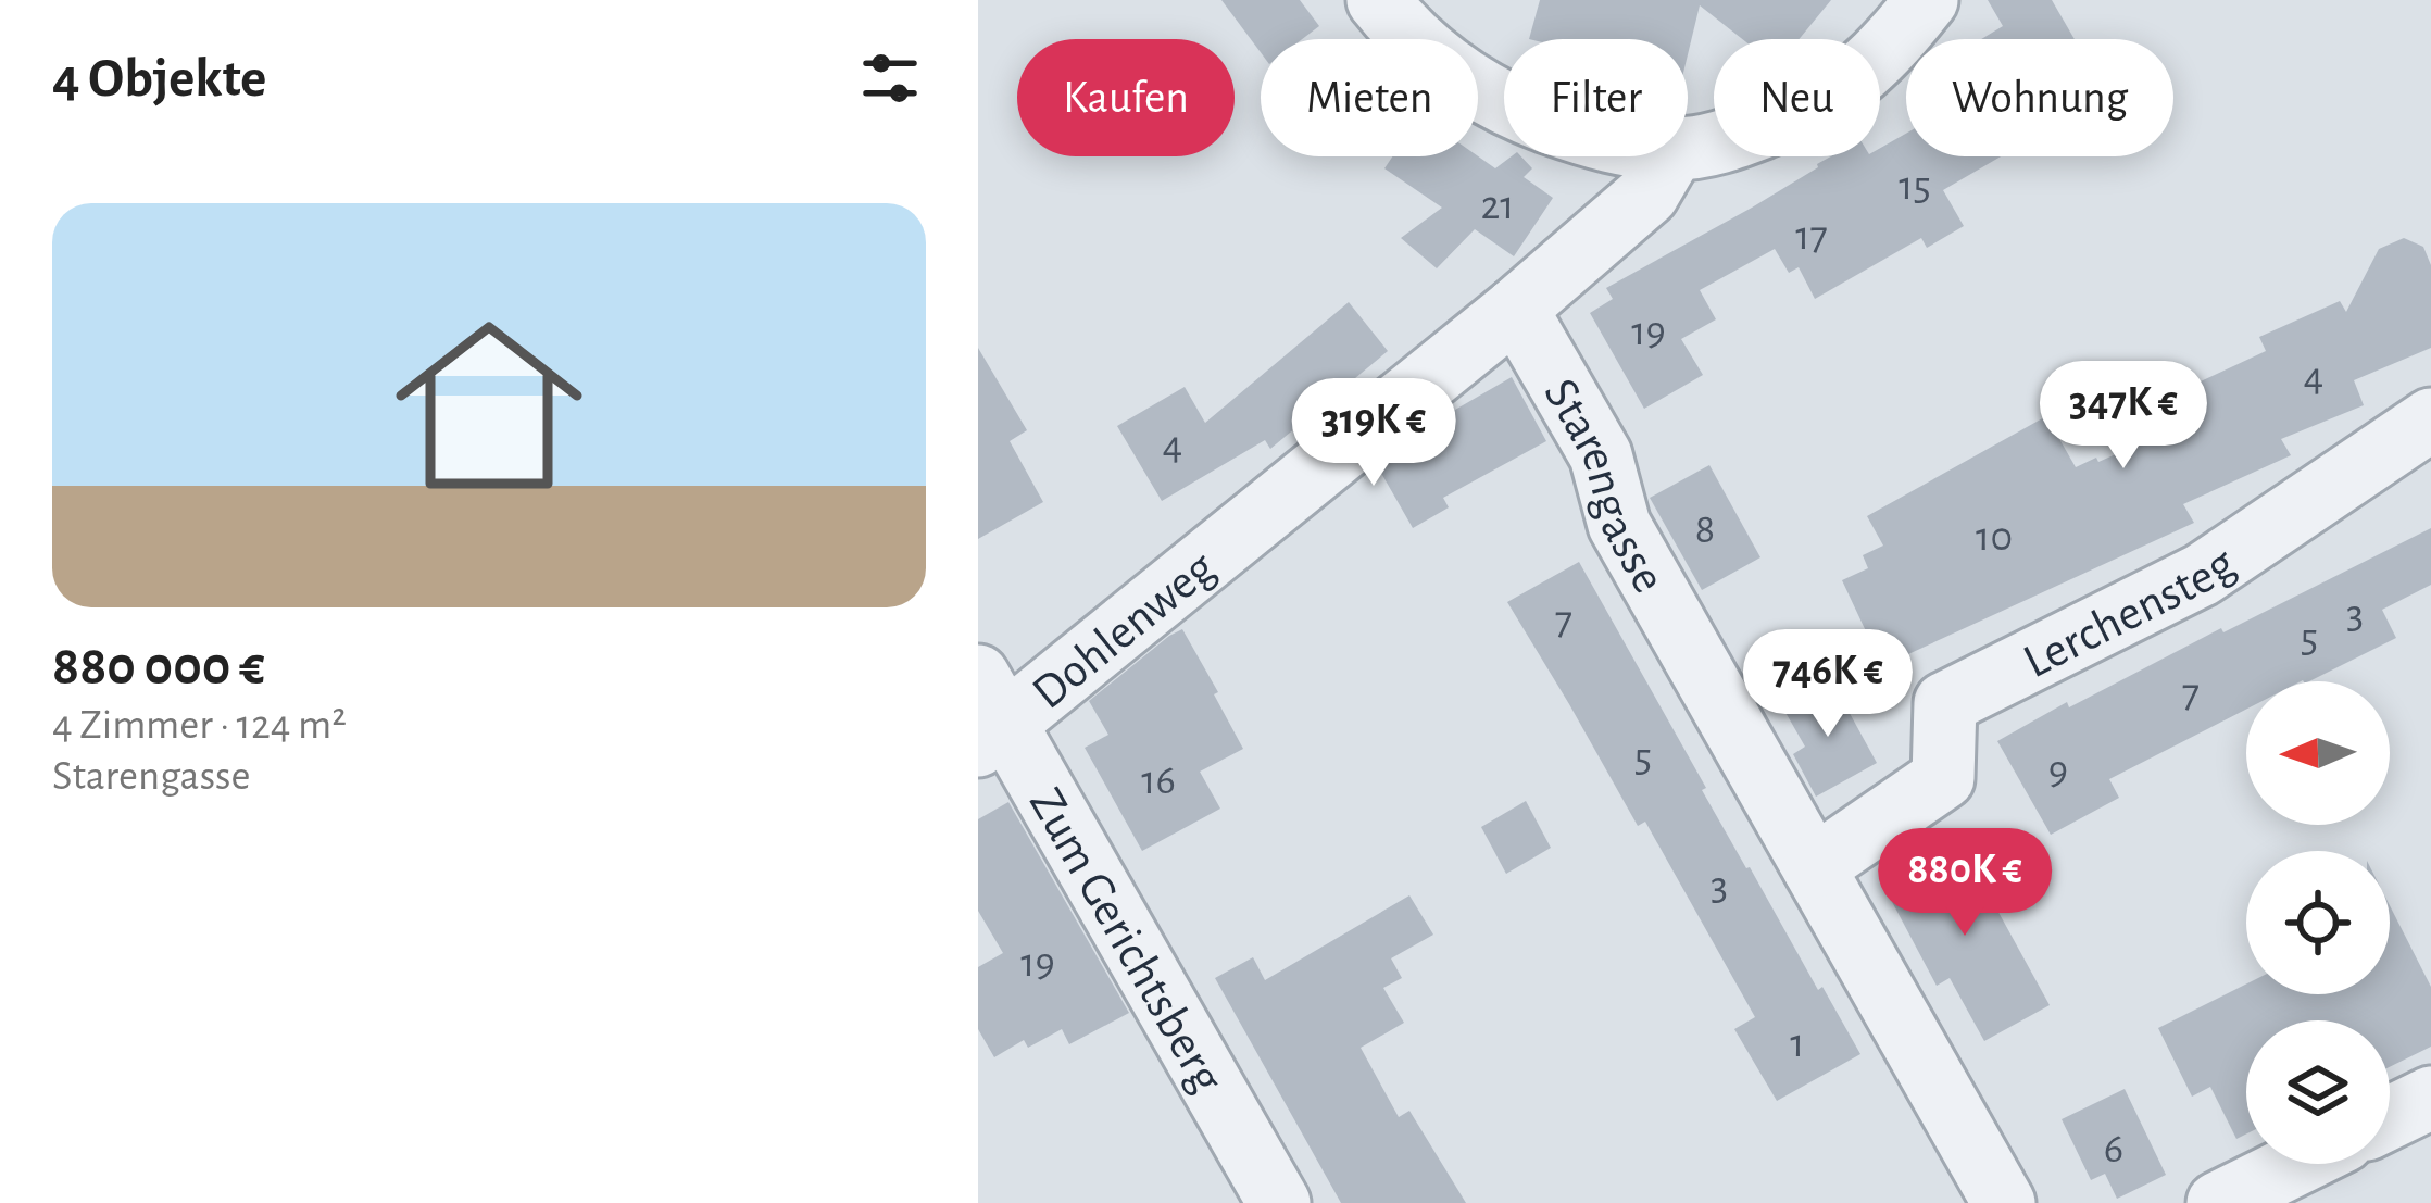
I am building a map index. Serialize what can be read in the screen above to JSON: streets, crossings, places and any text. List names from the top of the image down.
{
  "streets": {
    "street": [
      "Starengasse",
      "Lerchensteg",
      "Dohlenweg",
      "Zum Gerichtsberg"
    ]
  },
  "crossings": [
    ["Starengasse", "Lerchensteg"],
    ["Starengasse", "Dohlenweg"],
    ["Dohlenweg", "Zum Gerichtsberg"]
  ],
  "house_numbers": [
    "15",
    "21",
    "17",
    "19",
    "4",
    "4",
    "8",
    "10",
    "3",
    "7",
    "5",
    "7",
    "5",
    "9",
    "16",
    "3",
    "19",
    "1",
    "6"
  ],
  "north": "left",
  "page": {
    "heading": "4 Objekte",
    "chip": [
      "Kaufen",
      "Mieten",
      "Filter",
      "Neu",
      "Wohnung"
    ],
    "list": [
      {
        "name": "880 000 €",
        "note": "4 Zimmer · 124 m² · Starengasse"
      }
    ],
    "price": [
      "347K €",
      "319K €",
      "746K €",
      "880K €"
    ]
  }
}
